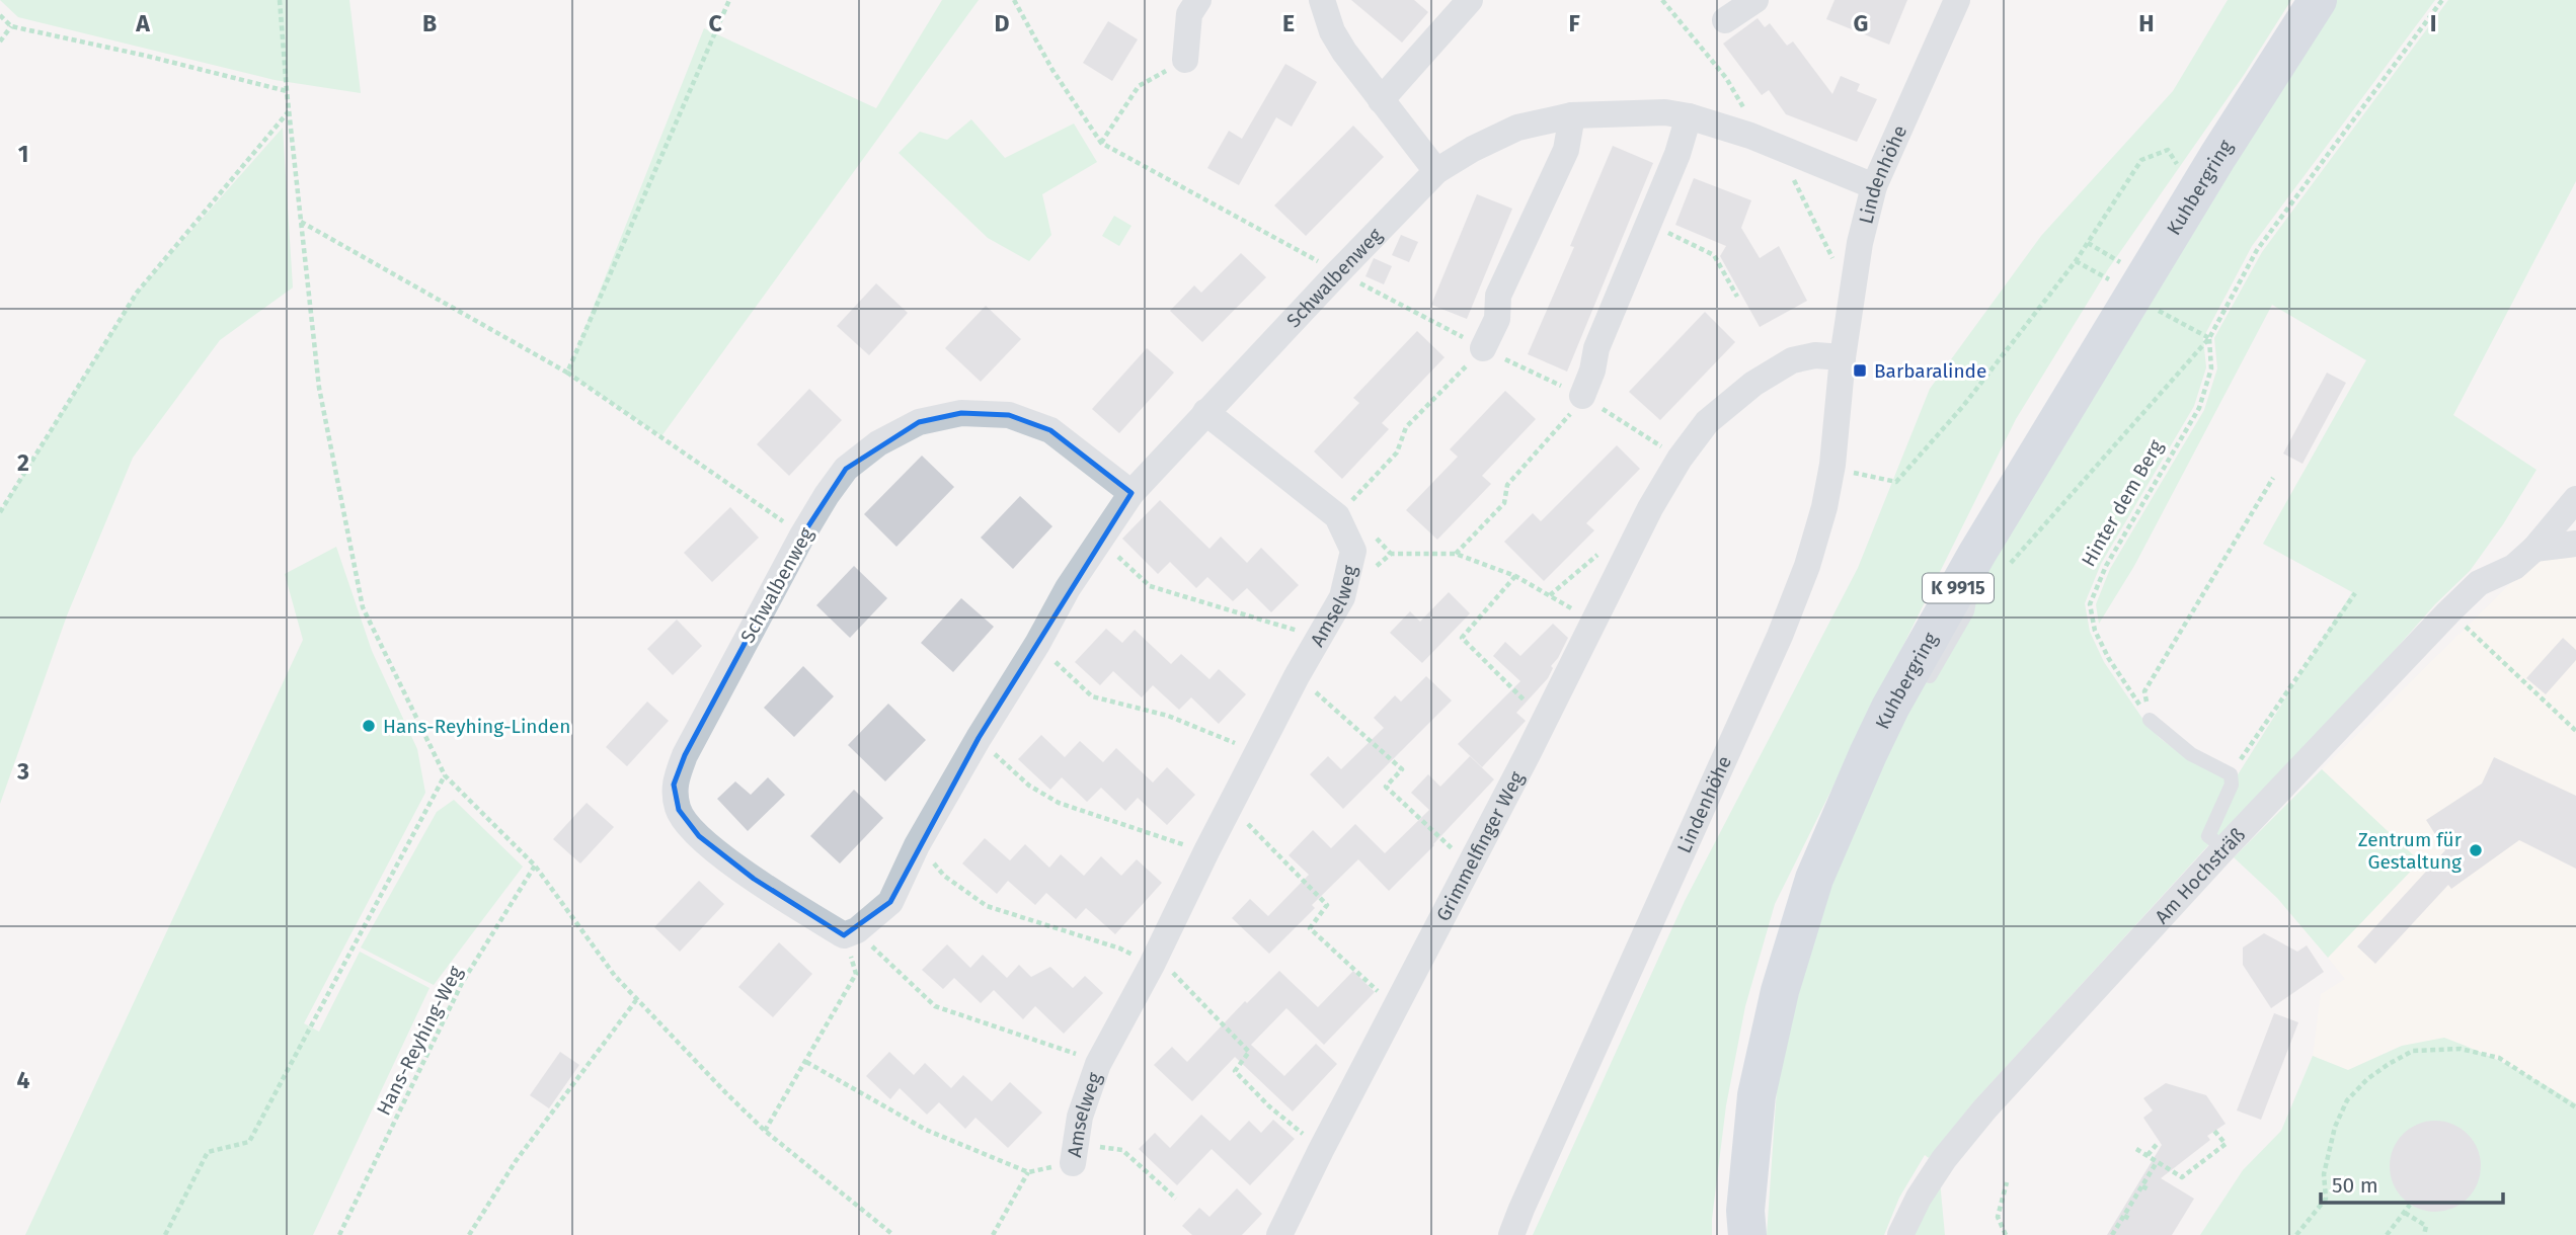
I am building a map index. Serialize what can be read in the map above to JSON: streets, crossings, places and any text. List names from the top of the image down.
{
  "streets": {
    "main road": ["Kuhbergring", "K 9915"],
    "street": [
      "Lindenhöhe",
      "Schwalbenweg",
      "Amselweg",
      "Grimmelfinger Weg",
      "Am Hochsträß"
    ],
    "path": ["Hinter dem Berg", "Hans-Reyhing-Weg"]
  },
  "crossings": [
    ["Lindenhöhe", "Schwalbenweg"],
    ["Schwalbenweg", "Amselweg"]
  ],
  "places": {
    "transit": ["Barbaralinde"],
    "other": ["Hans-Reyhing-Linden", "Zentrum für Gestaltung"]
  },
  "scale_bar": "50 m",
  "grid": {
    "columns": [
      "A",
      "B",
      "C",
      "D",
      "E",
      "F",
      "G",
      "H",
      "I"
    ],
    "rows": [
      "1",
      "2",
      "3",
      "4"
    ]
  }
}
